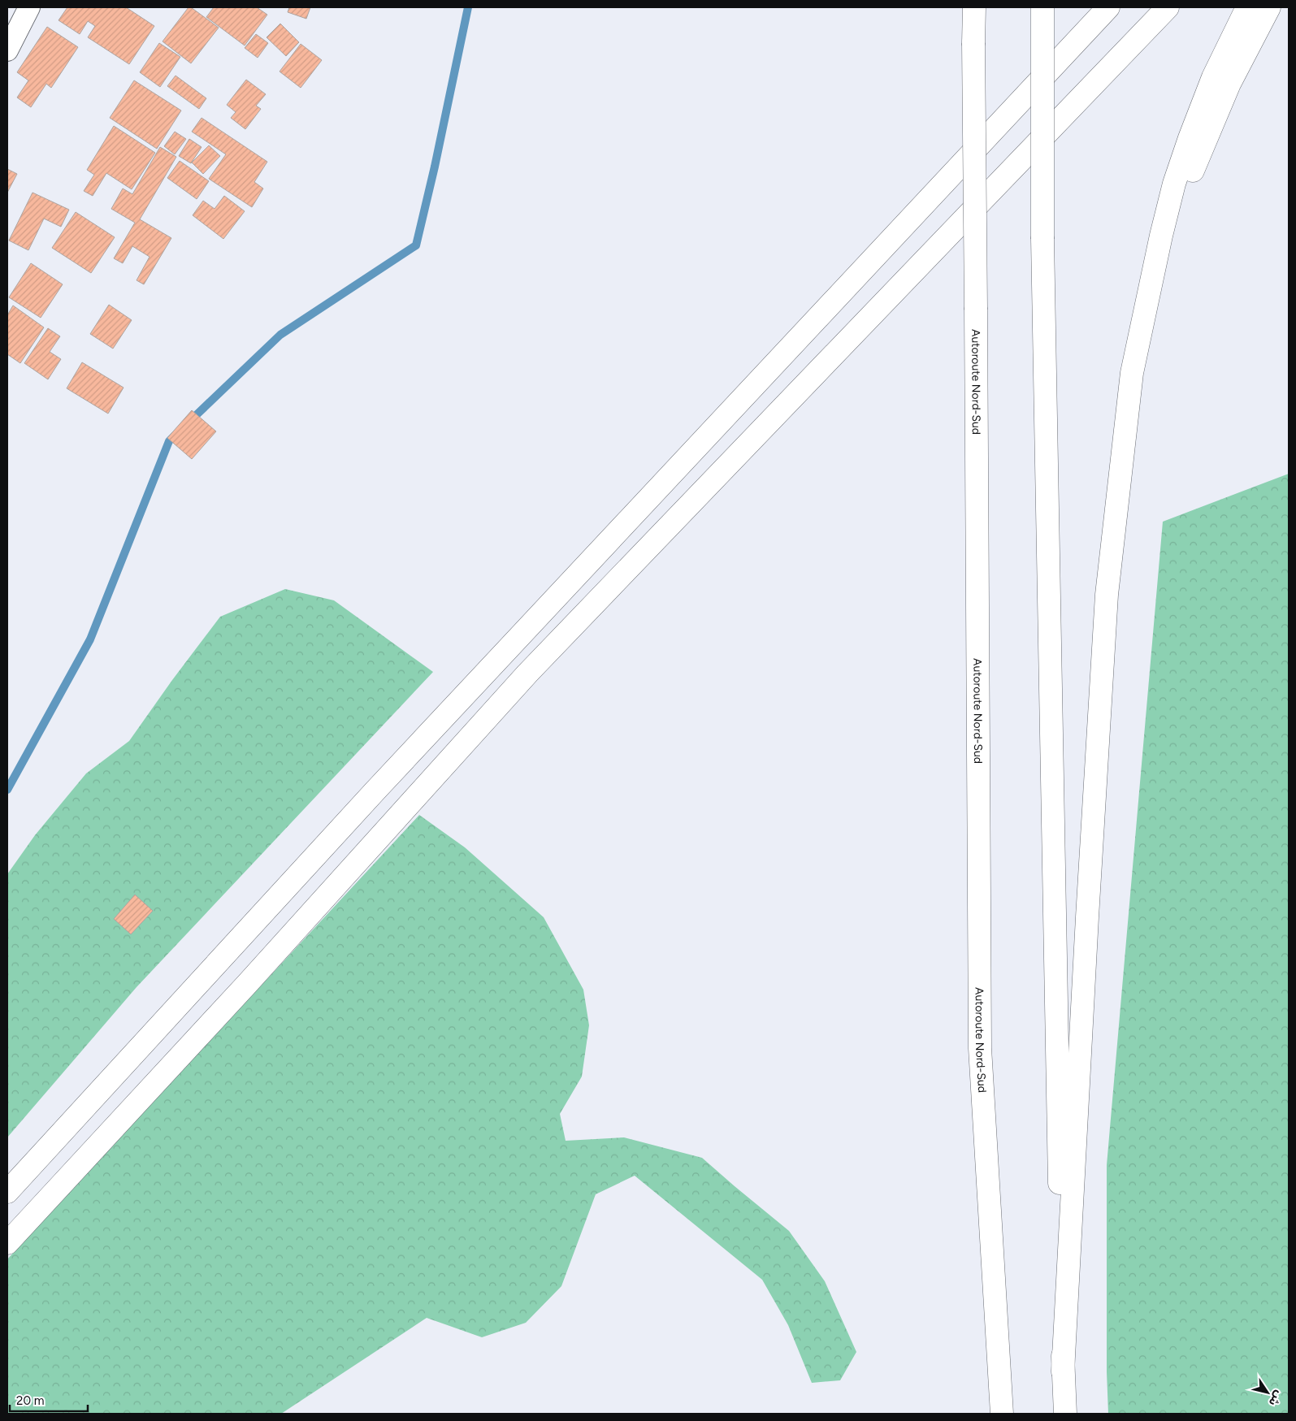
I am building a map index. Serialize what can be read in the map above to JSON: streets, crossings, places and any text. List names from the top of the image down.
{
  "streets": {
    "main road": ["Autoroute Nord-Sud"]
  },
  "scale_bar": "20 m",
  "north": "bottom right"
}
